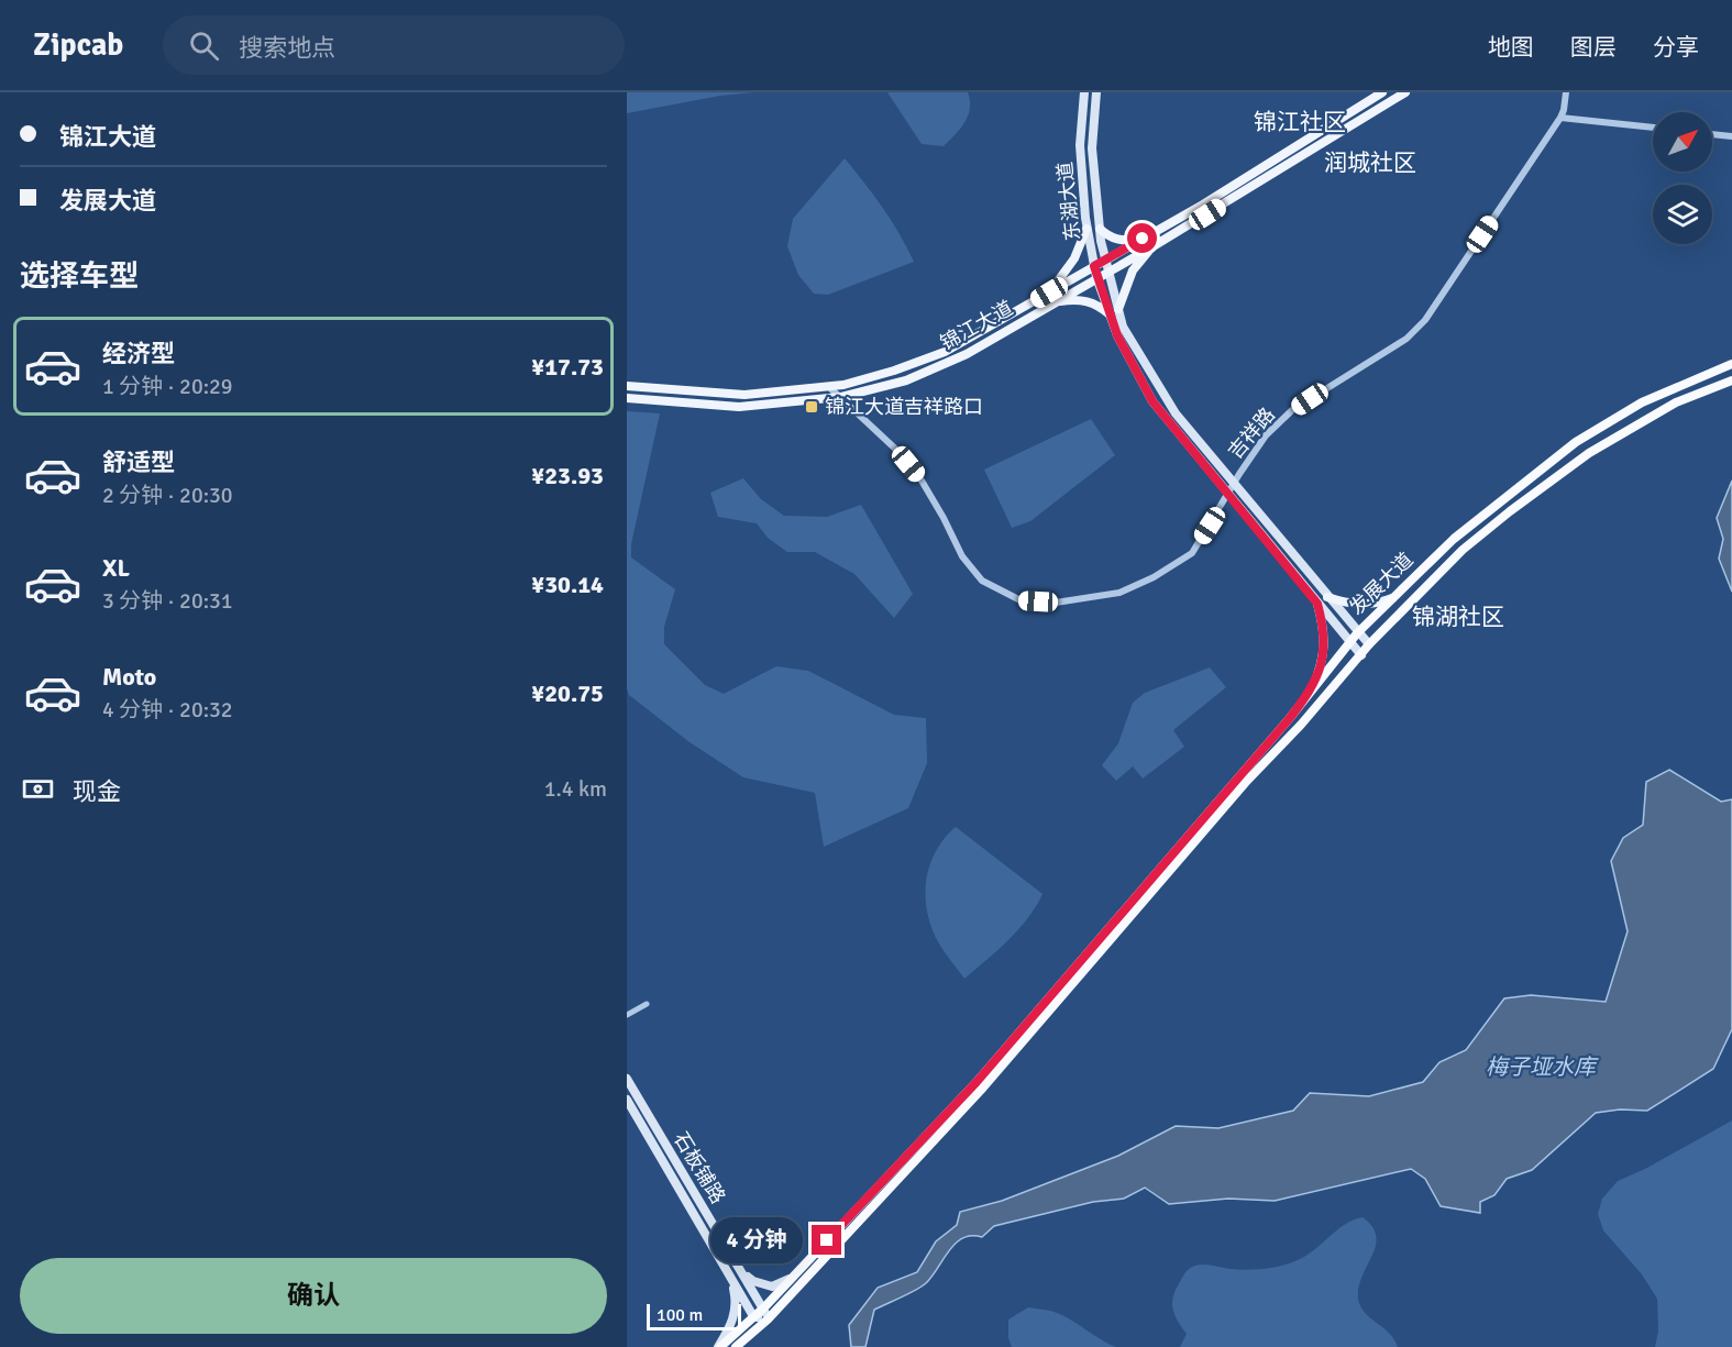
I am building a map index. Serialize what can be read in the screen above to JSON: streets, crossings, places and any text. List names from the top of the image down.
{
  "streets": {
    "highway": ["发展大道"],
    "main road": ["东湖大道", "锦江大道", "石板铺路"],
    "street": ["吉祥路"]
  },
  "crossings": [
    ["东湖大道", "锦江大道"],
    ["东湖大道", "吉祥路"],
    ["东湖大道", "发展大道"],
    ["锦江大道", "吉祥路"],
    ["发展大道", "石板铺路"]
  ],
  "districts": ["锦江社区", "润城社区", "锦湖社区"],
  "water": ["梅子垭水库"],
  "places": {
    "transit": ["锦江大道吉祥路口"]
  },
  "scale_bar": "100 m",
  "north": "top right",
  "page": {
    "header": "Zipcab",
    "search": "搜索地点",
    "nav": ["地图", "图层", "分享"],
    "banner": ["锦江大道", "发展大道"],
    "heading": "选择车型",
    "list": [
      {
        "name": "经济型",
        "note": "1 分钟 · 20:29",
        "value": "¥17.73"
      },
      {
        "name": "舒适型",
        "note": "2 分钟 · 20:30",
        "value": "¥23.93"
      },
      {
        "name": "XL",
        "note": "3 分钟 · 20:31",
        "value": "¥30.14"
      },
      {
        "name": "Moto",
        "note": "4 分钟 · 20:32",
        "value": "¥20.75"
      }
    ],
    "pay": ["现金", "1.4 km"],
    "bubble": "4 分钟",
    "buttons": "确认",
    "scale": "100 m"
  }
}
